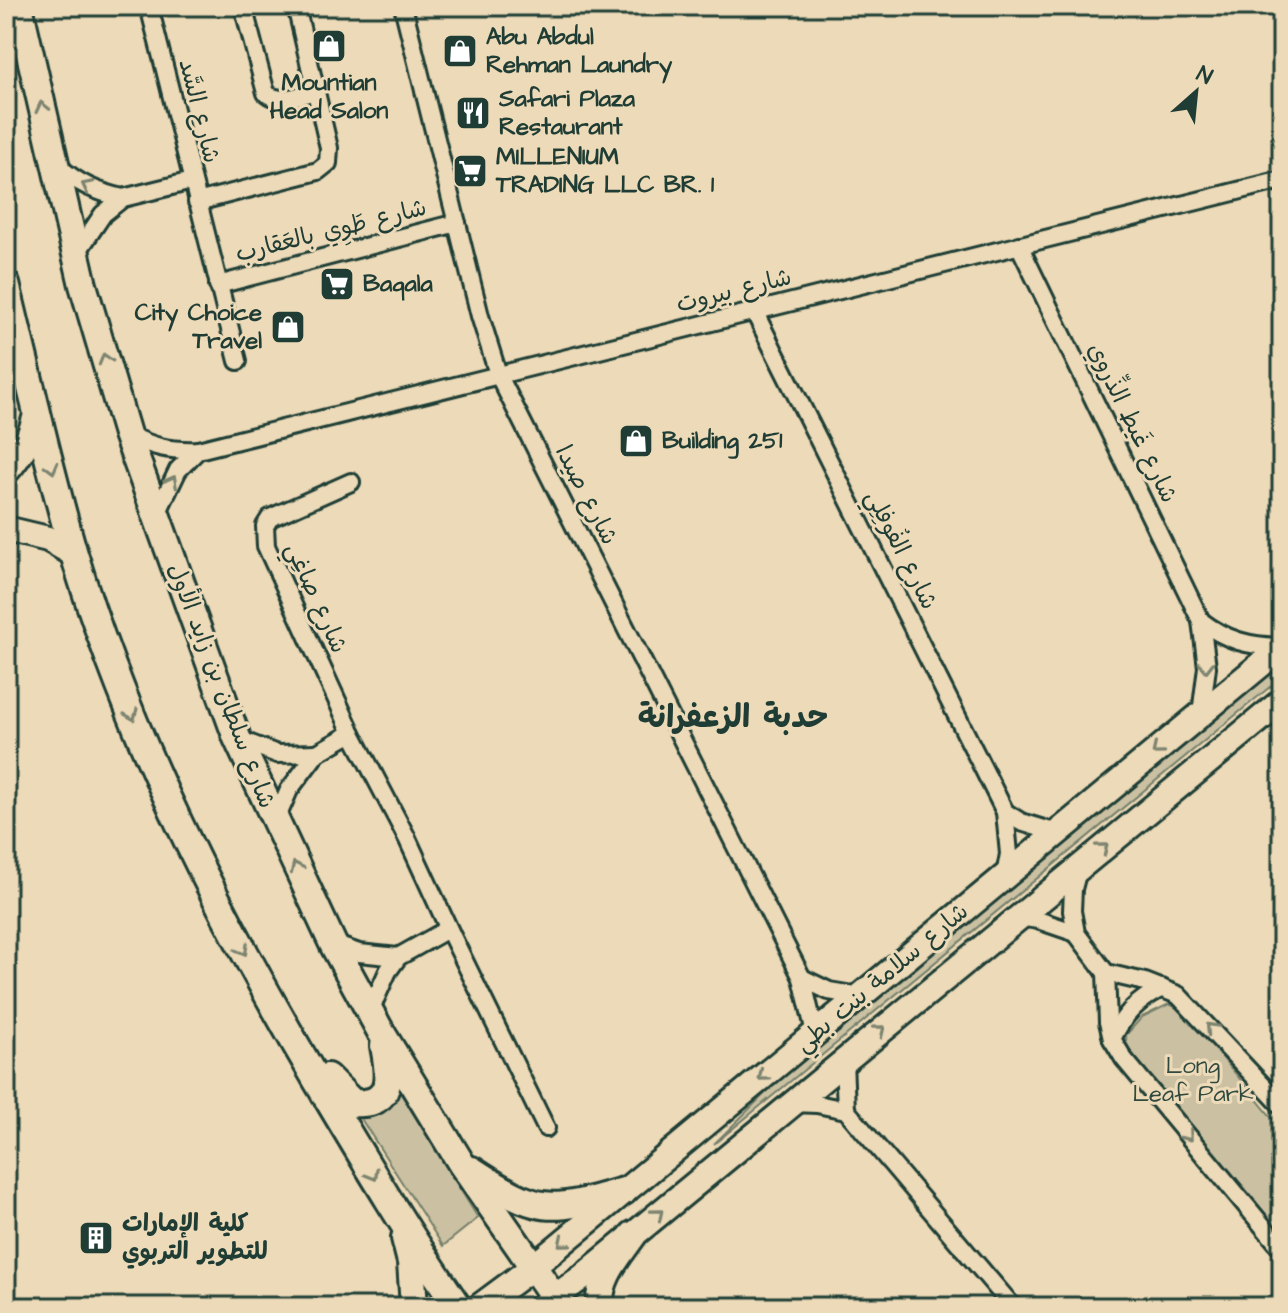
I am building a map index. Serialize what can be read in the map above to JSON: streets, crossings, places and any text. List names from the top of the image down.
{
  "streets": {
    "main road": ["شارع سلطان بن زايد الأول", "شارع سلامة بنت بطي"],
    "street": [
      "شارع السَّد",
      "شارع طَوِي بالعَقارب",
      "شارع بيروت",
      "شارع غَيط الذِّروي",
      "شارع صيدا",
      "شارع الفُوفِلِي",
      "شارع صاغِي"
    ]
  },
  "crossings": [
    ["شارع السَّد", "شارع طَوِي بالعَقارب"],
    ["شارع طَوِي بالعَقارب", "شارع صيدا"],
    ["شارع بيروت", "شارع غَيط الذِّروي"],
    ["شارع بيروت", "شارع صيدا"],
    ["شارع بيروت", "شارع الفُوفِلِي"],
    ["شارع بيروت", "شارع سلطان بن زايد الأول"],
    ["شارع غَيط الذِّروي", "شارع سلامة بنت بطي"],
    ["شارع صيدا", "شارع سلامة بنت بطي"],
    ["شارع الفُوفِلِي", "شارع سلامة بنت بطي"],
    ["شارع سلطان بن زايد الأول", "شارع سلامة بنت بطي"]
  ],
  "districts": ["حدبة الزعفرانة"],
  "parks": ["Long Leaf Park"],
  "places": {
    "shop": [
      "Mountian Head Salon",
      "Abu Abdul Rehman Laundry",
      "City Choice Travel",
      "Building 251"
    ],
    "restaurant": ["Safari Plaza Restaurant"],
    "supermarket": ["MILLENIUM TRADING LLC BR. 1", "Baqala"],
    "building": ["كلية الإمارات للتطوير التربوي"]
  },
  "north": "top right"
}
